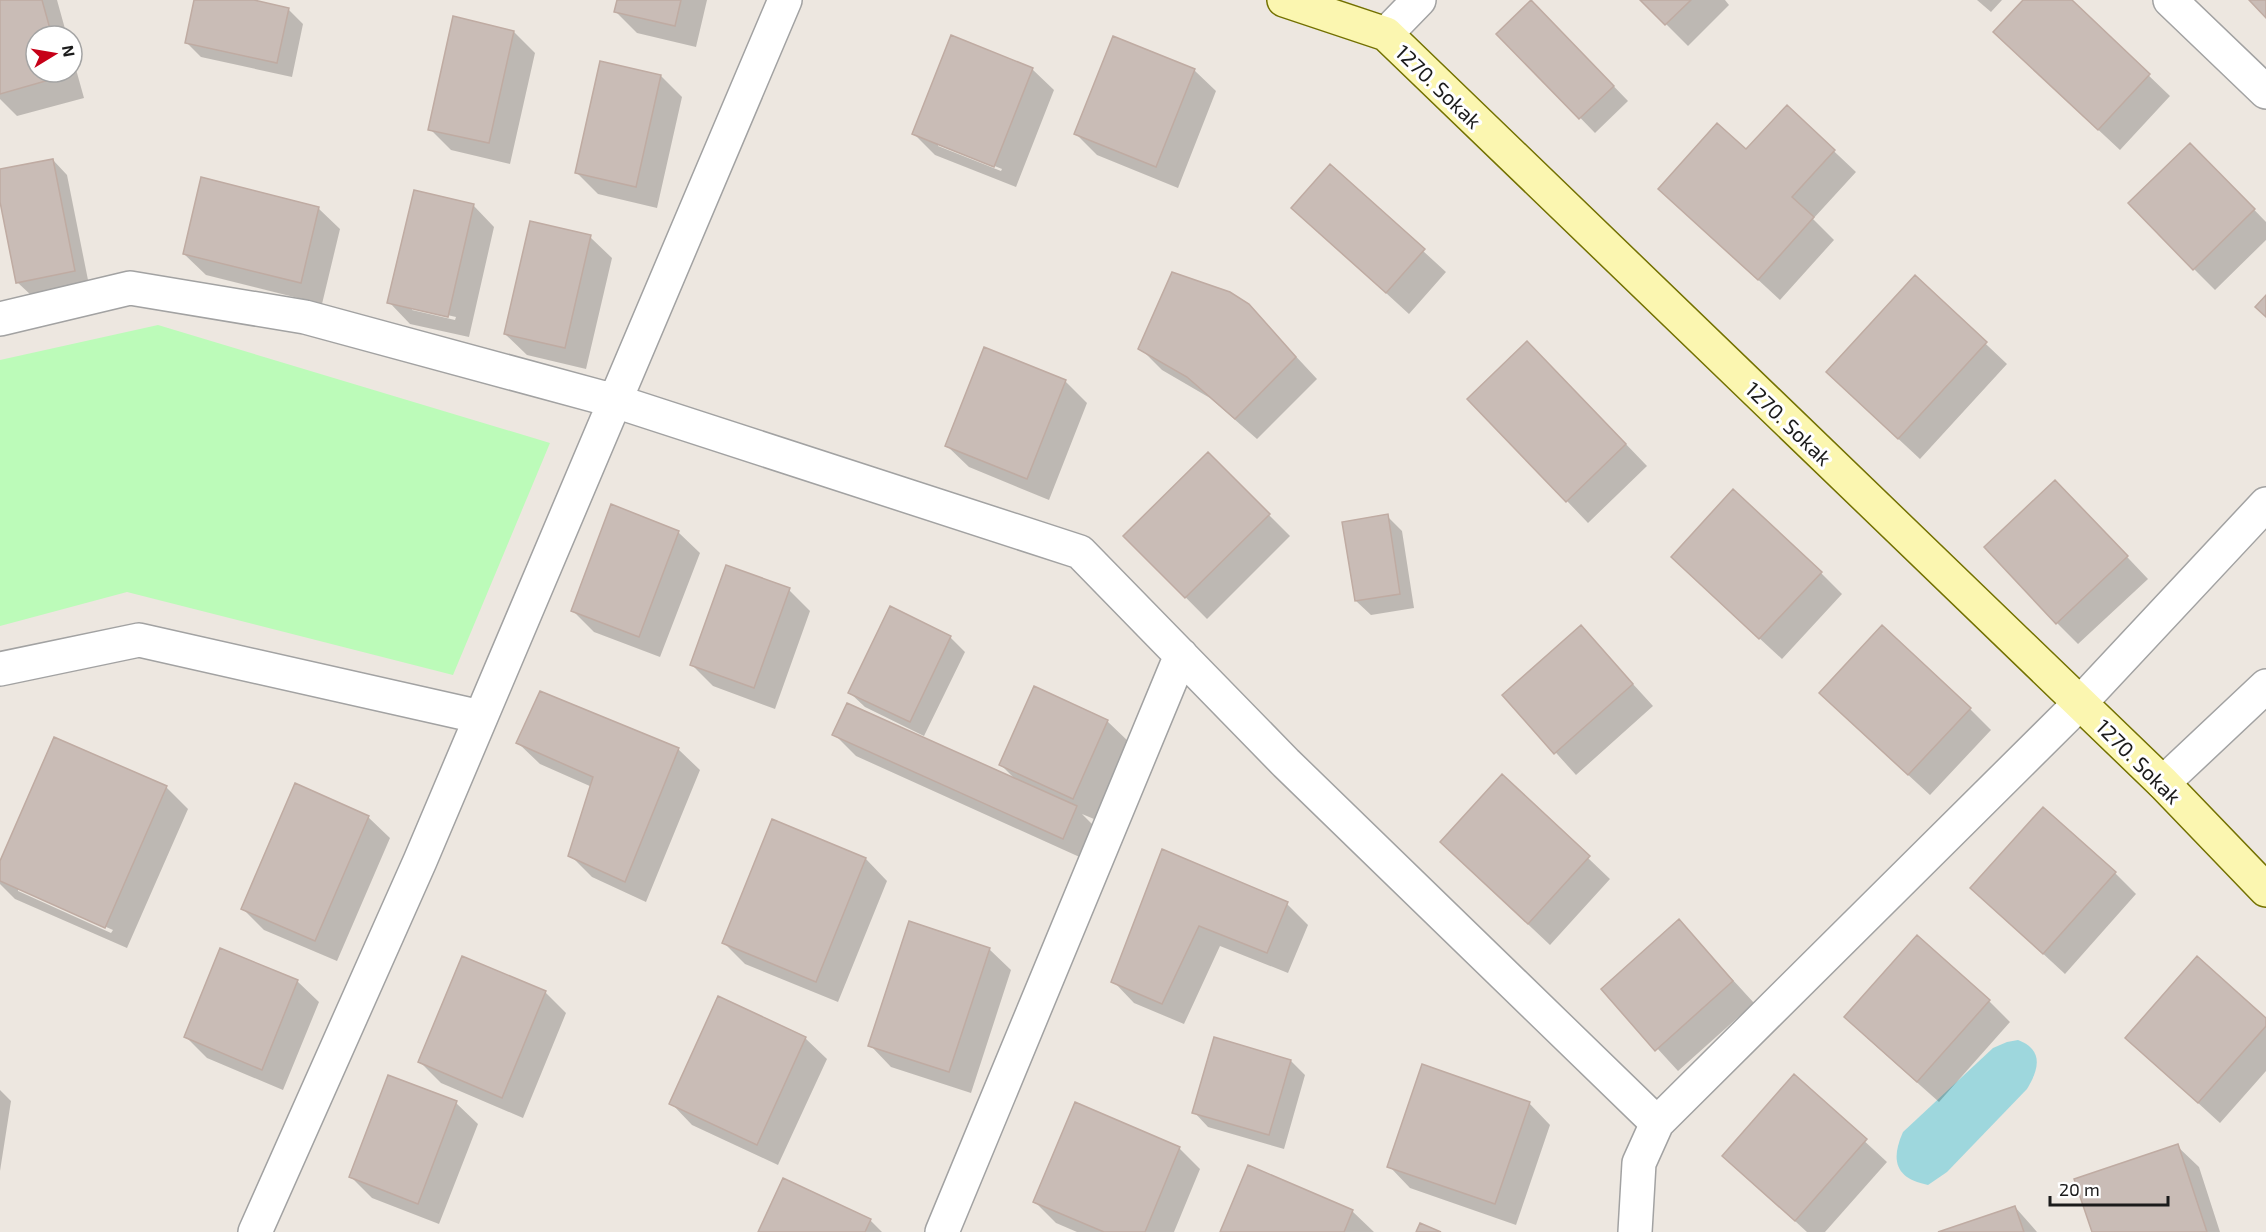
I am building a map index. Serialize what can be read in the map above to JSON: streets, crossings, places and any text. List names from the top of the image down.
{
  "streets": {
    "street": ["1270. Sokak"]
  },
  "scale_bar": "20 m",
  "north": "right"
}
